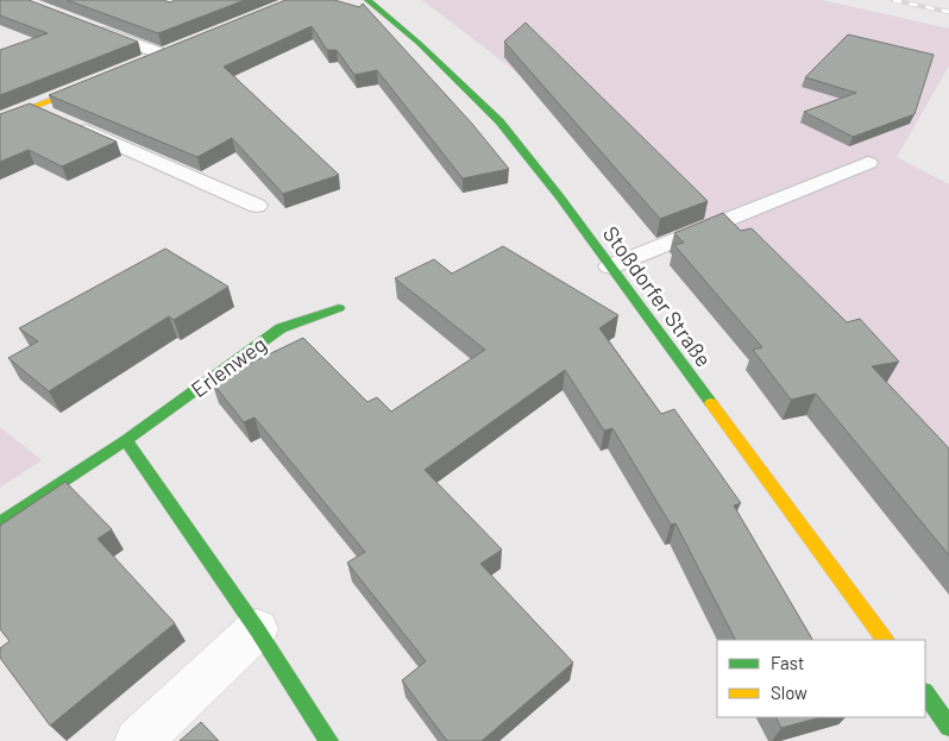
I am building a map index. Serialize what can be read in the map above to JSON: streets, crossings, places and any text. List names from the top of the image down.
{
  "streets": {
    "main road": ["Stoßdorfer Straße", "Erlenweg"]
  },
  "legend": ["Fast", "Slow"]
}
